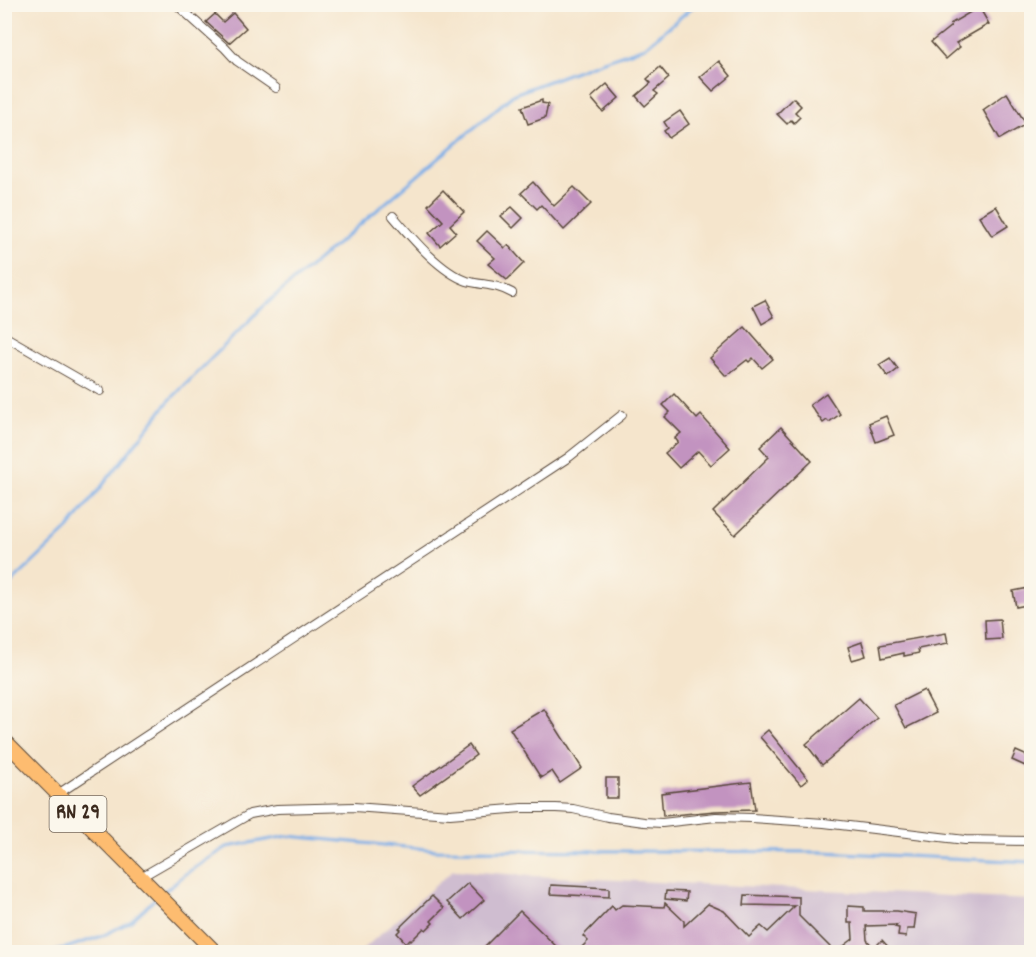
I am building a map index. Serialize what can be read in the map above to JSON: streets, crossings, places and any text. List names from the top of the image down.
{
  "streets": {
    "main road": ["RN 29"]
  }
}
